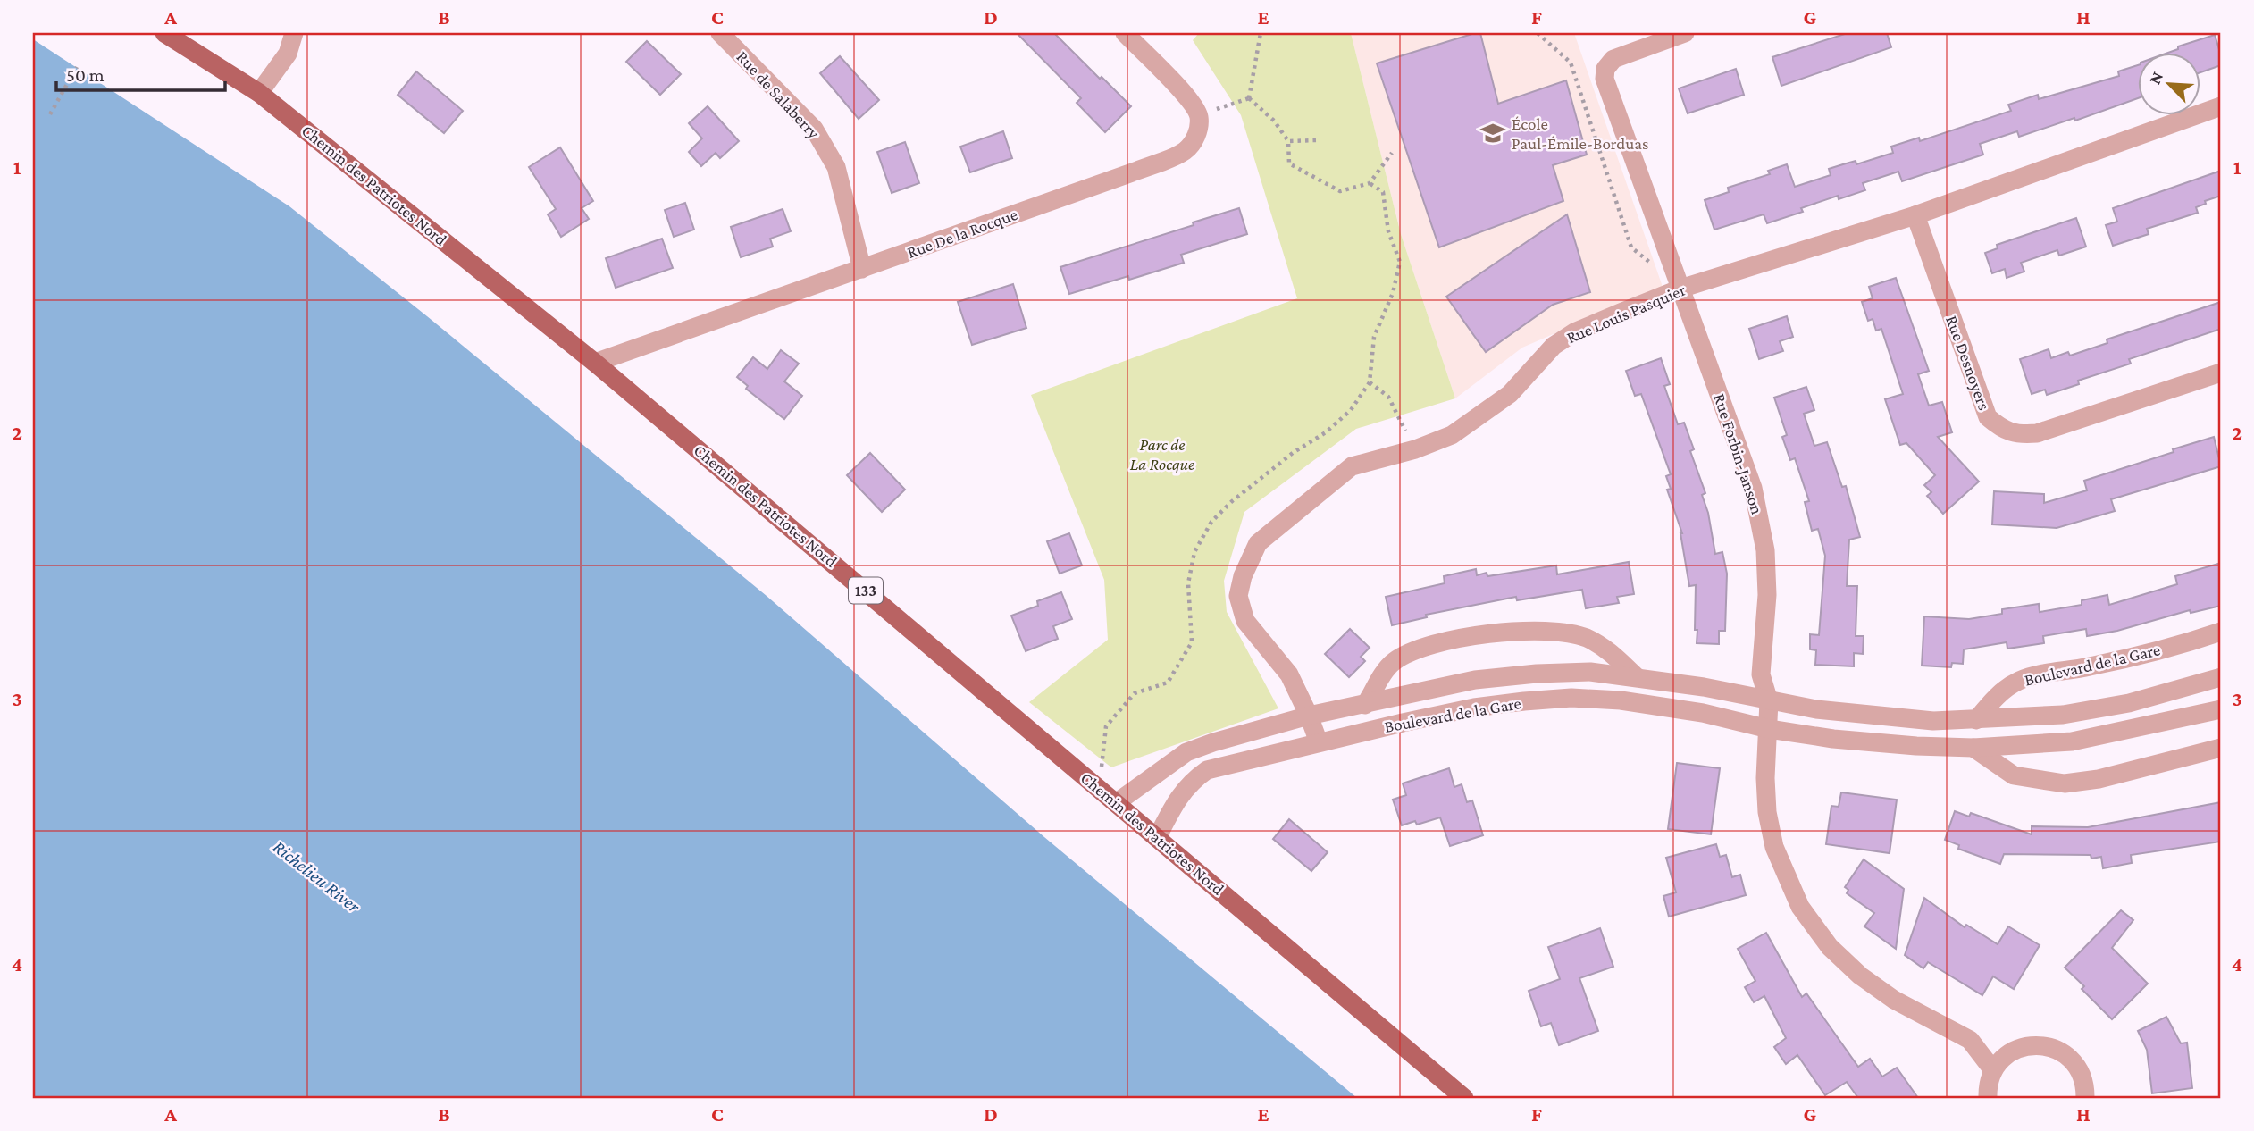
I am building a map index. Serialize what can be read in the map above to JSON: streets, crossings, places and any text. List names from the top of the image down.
{
  "streets": {
    "main road": ["Chemin des Patriotes Nord", "133"],
    "street": [
      "Rue de Salaberry",
      "Rue De la Rocque",
      "Rue Louis Pasquier",
      "Rue Desnoyers",
      "Rue Forbin-Janson",
      "Boulevard de la Gare"
    ]
  },
  "crossings": [
    ["Rue de Salaberry", "Rue De la Rocque"],
    ["Chemin des Patriotes Nord", "Rue De la Rocque"],
    ["Chemin des Patriotes Nord", "Boulevard de la Gare"],
    ["Rue Louis Pasquier", "Rue Desnoyers"],
    ["Rue Louis Pasquier", "Rue Forbin-Janson"],
    ["Rue Louis Pasquier", "Boulevard de la Gare"],
    ["Rue Forbin-Janson", "Boulevard de la Gare"]
  ],
  "water": ["Richelieu River"],
  "parks": ["Parc de La Rocque"],
  "places": {
    "school or university": ["École Paul-Émile-Borduas"]
  },
  "scale_bar": "50 m",
  "north": "top left",
  "grid": {
    "columns": [
      "A",
      "B",
      "C",
      "D",
      "E",
      "F",
      "G",
      "H"
    ],
    "rows": [
      "1",
      "2",
      "3",
      "4"
    ]
  }
}
